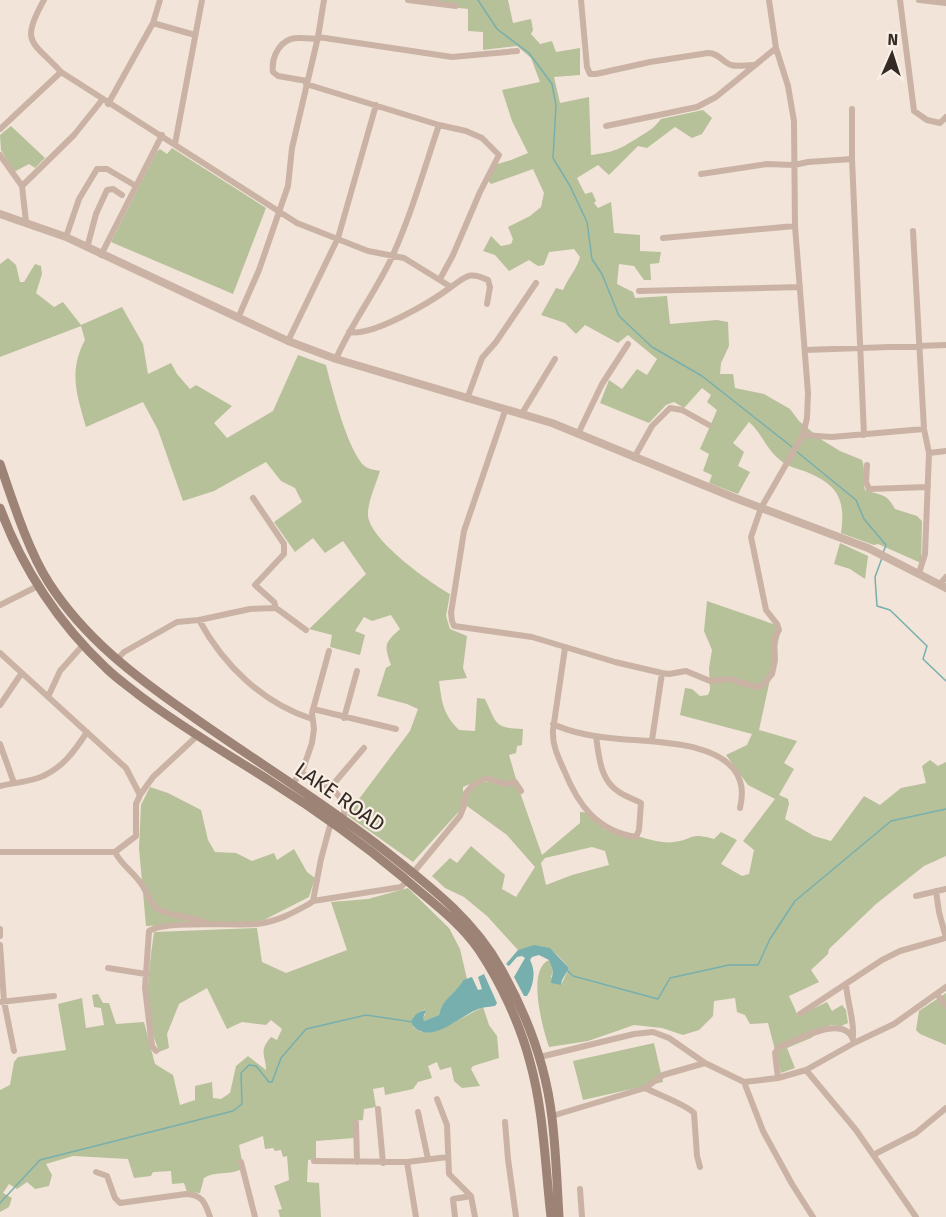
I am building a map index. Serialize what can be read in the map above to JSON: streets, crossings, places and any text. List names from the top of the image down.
{
  "streets": {
    "main road": ["LAKE ROAD"]
  },
  "north": "top"
}
